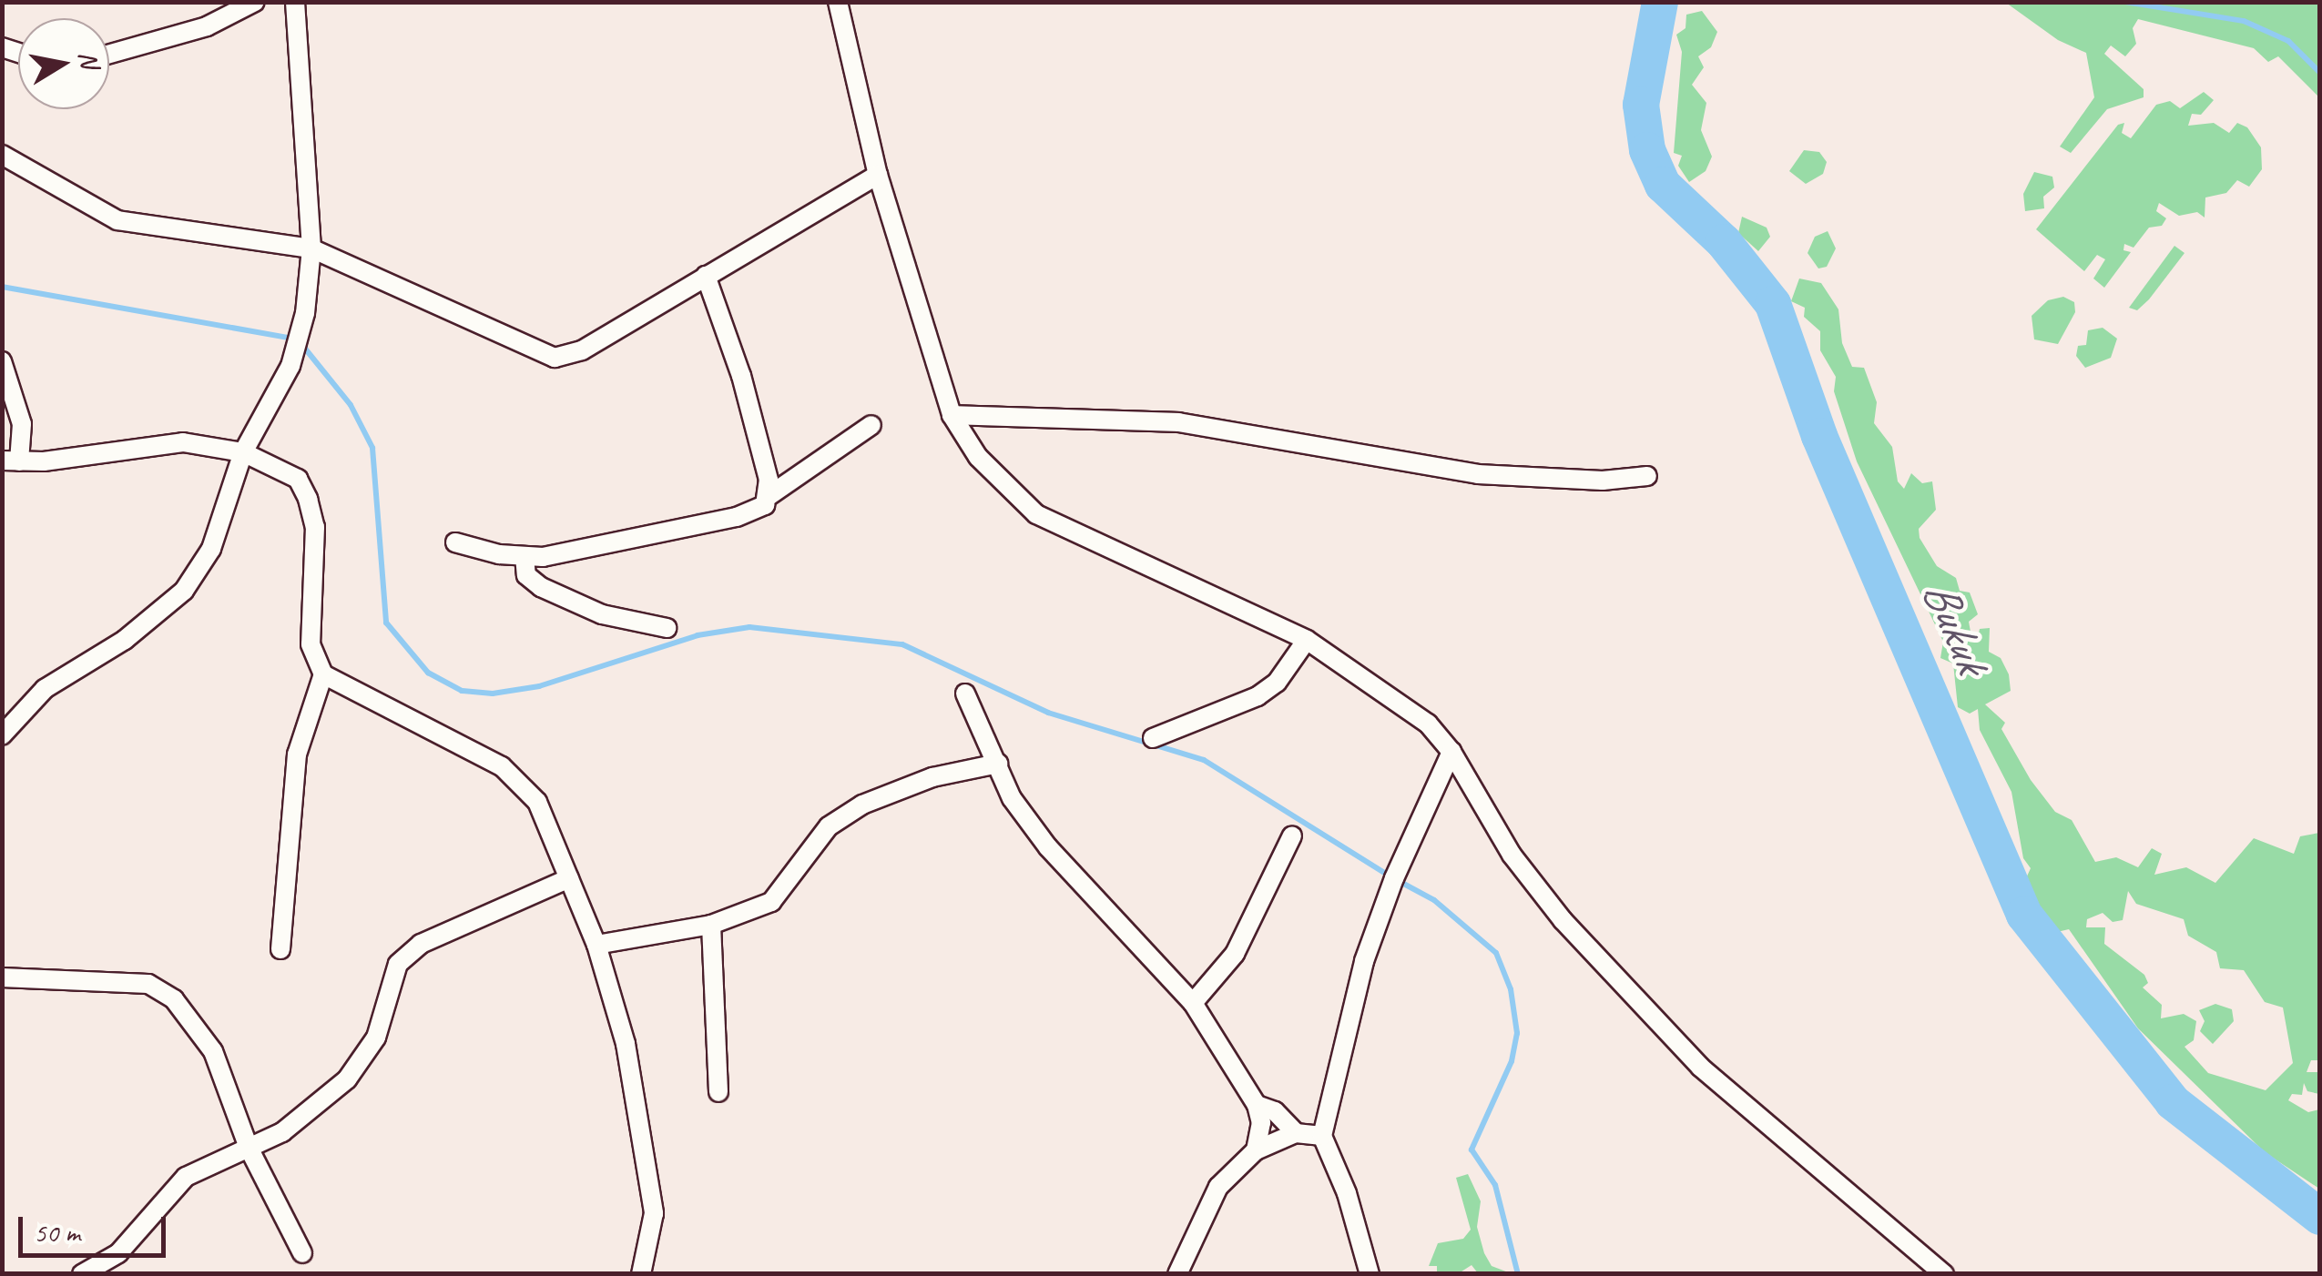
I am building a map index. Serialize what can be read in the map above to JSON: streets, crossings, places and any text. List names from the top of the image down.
{
  "water": ["Bukuk"],
  "scale_bar": "50 m",
  "north": "right"
}
